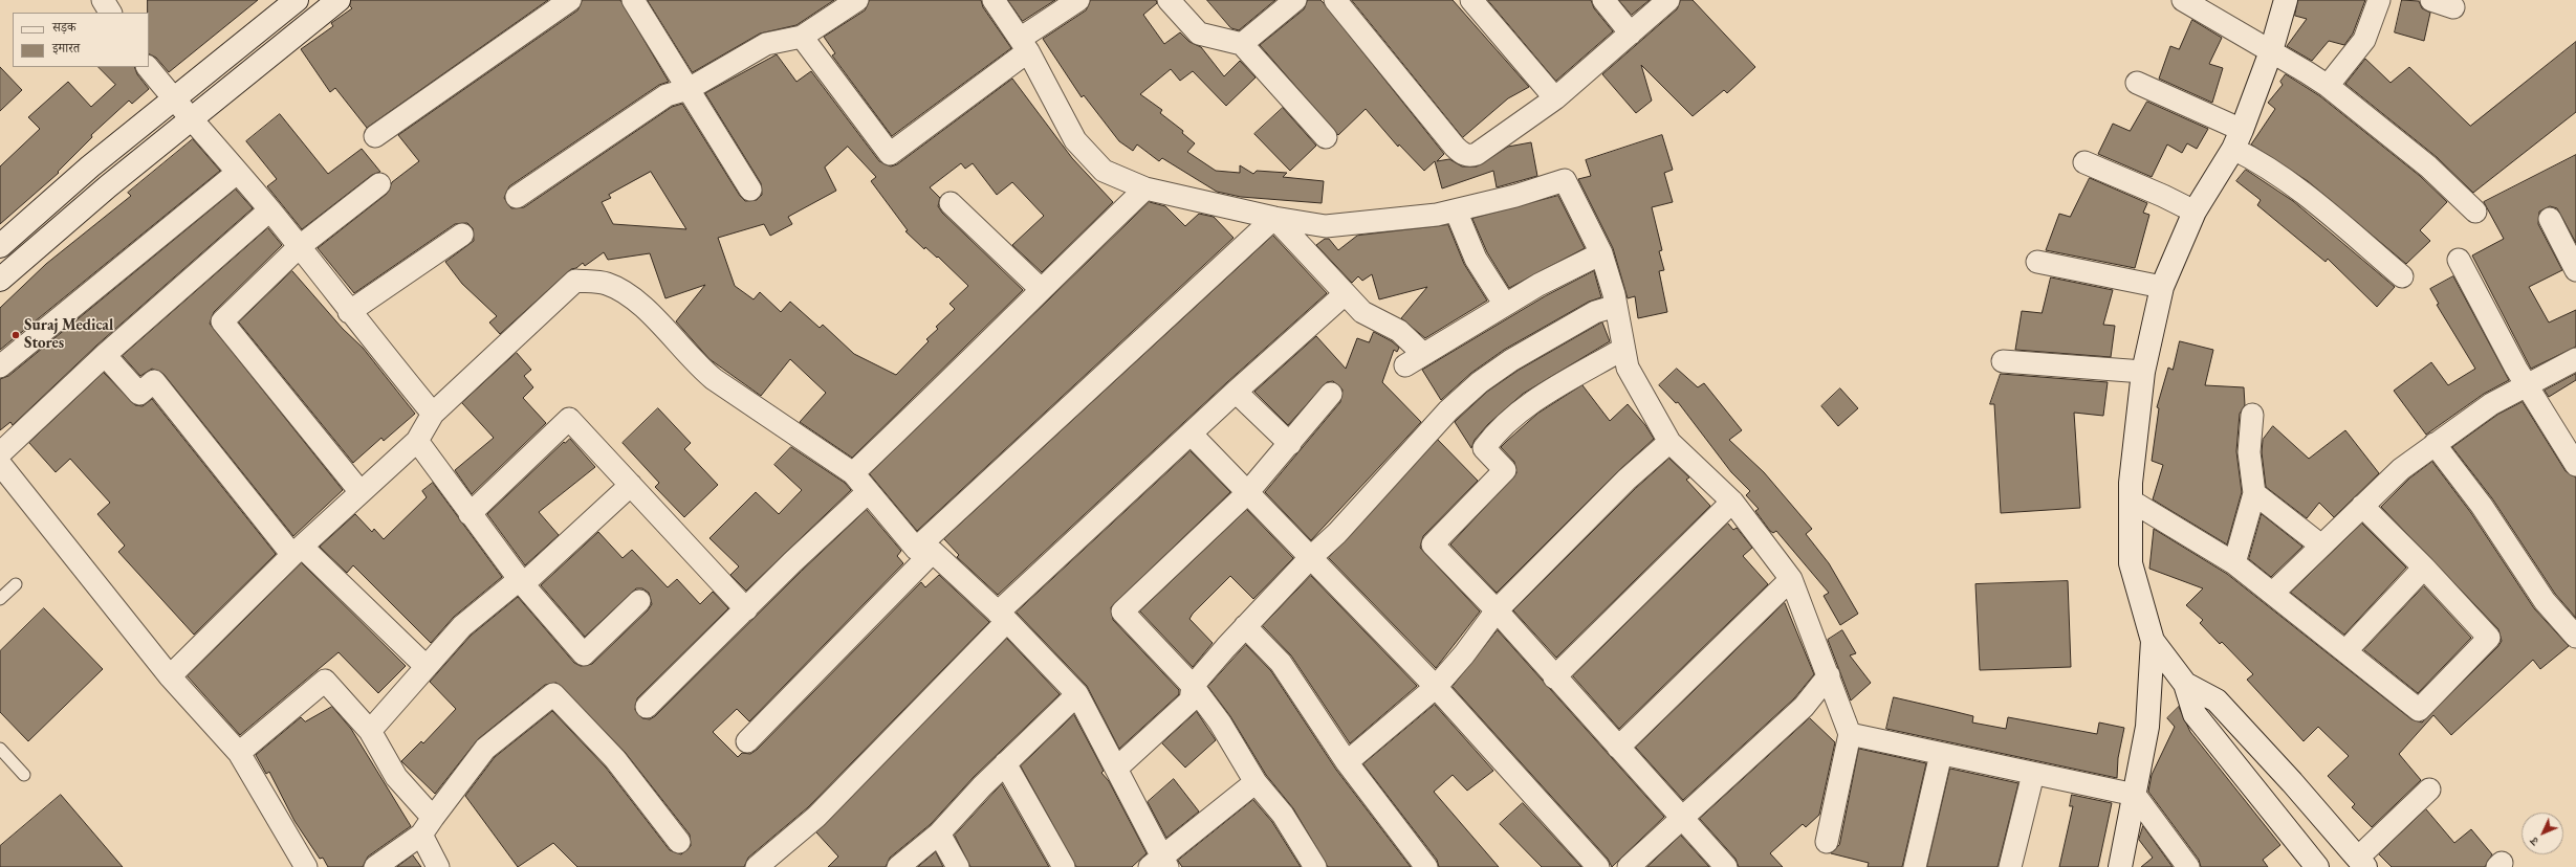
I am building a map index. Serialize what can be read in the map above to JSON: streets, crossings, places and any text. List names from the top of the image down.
{
  "places": ["Suraj Medical Stores"],
  "legend": ["सड़क", "इमारत"],
  "north": "bottom left"
}
